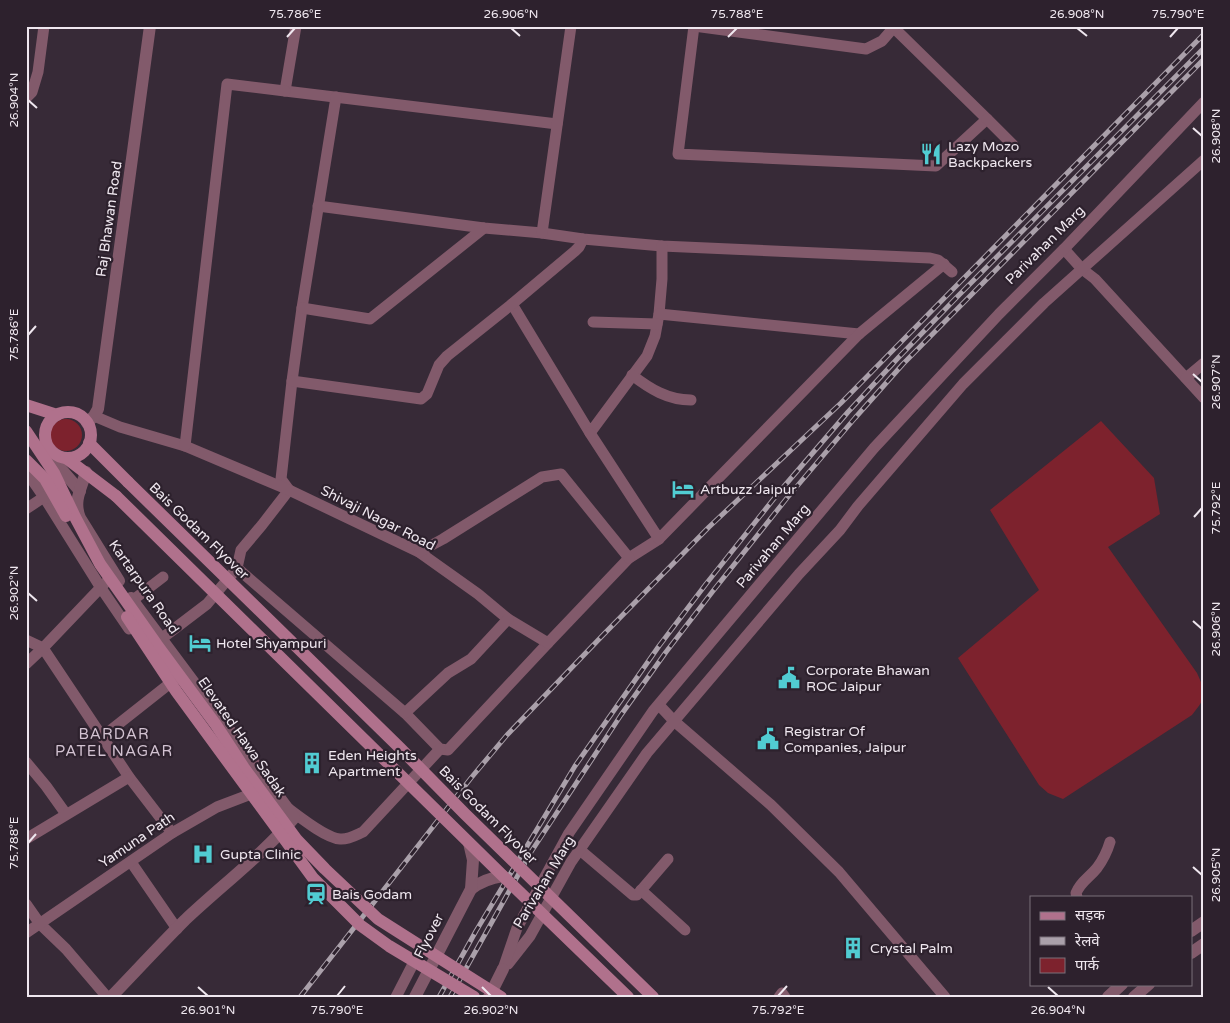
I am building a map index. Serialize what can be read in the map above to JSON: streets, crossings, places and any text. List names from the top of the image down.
{
  "streets": {
    "main road": ["Bais Godam Flyover", "Elevated Hawa Sadak"],
    "street": [
      "Raj Bhawan Road",
      "Parivahan Marg",
      "Shivaji Nagar Road",
      "Kartarpura Road",
      "Yamuna Path",
      "Flyover"
    ]
  },
  "crossings": [
    ["Raj Bhawan Road", "Shivaji Nagar Road"],
    ["Raj Bhawan Road", "Bais Godam Flyover"],
    ["Shivaji Nagar Road", "Bais Godam Flyover"],
    ["Kartarpura Road", "Yamuna Path"]
  ],
  "districts": ["BARDAR PATEL NAGAR"],
  "places": {
    "restaurant": ["Lazy Mozo Backpackers"],
    "hotel": ["Artbuzz Jaipur", "Hotel Shyampuri"],
    "public building": ["Corporate Bhawan ROC Jaipur", "Registrar Of Companies, Jaipur"],
    "building": ["Eden Heights Apartment", "Crystal Palm"],
    "hospital": ["Gupta Clinic"],
    "station": ["Bais Godam"]
  },
  "legend": ["सड़क", "रेलवे", "पार्क"],
  "coordinates": [
    "75.786°E",
    "26.906°N",
    "75.788°E",
    "26.908°N",
    "75.790°E",
    "26.904°N",
    "26.907°N",
    "75.792°E",
    "26.902°N",
    "26.905°N",
    "26.901°N"
  ]
}
